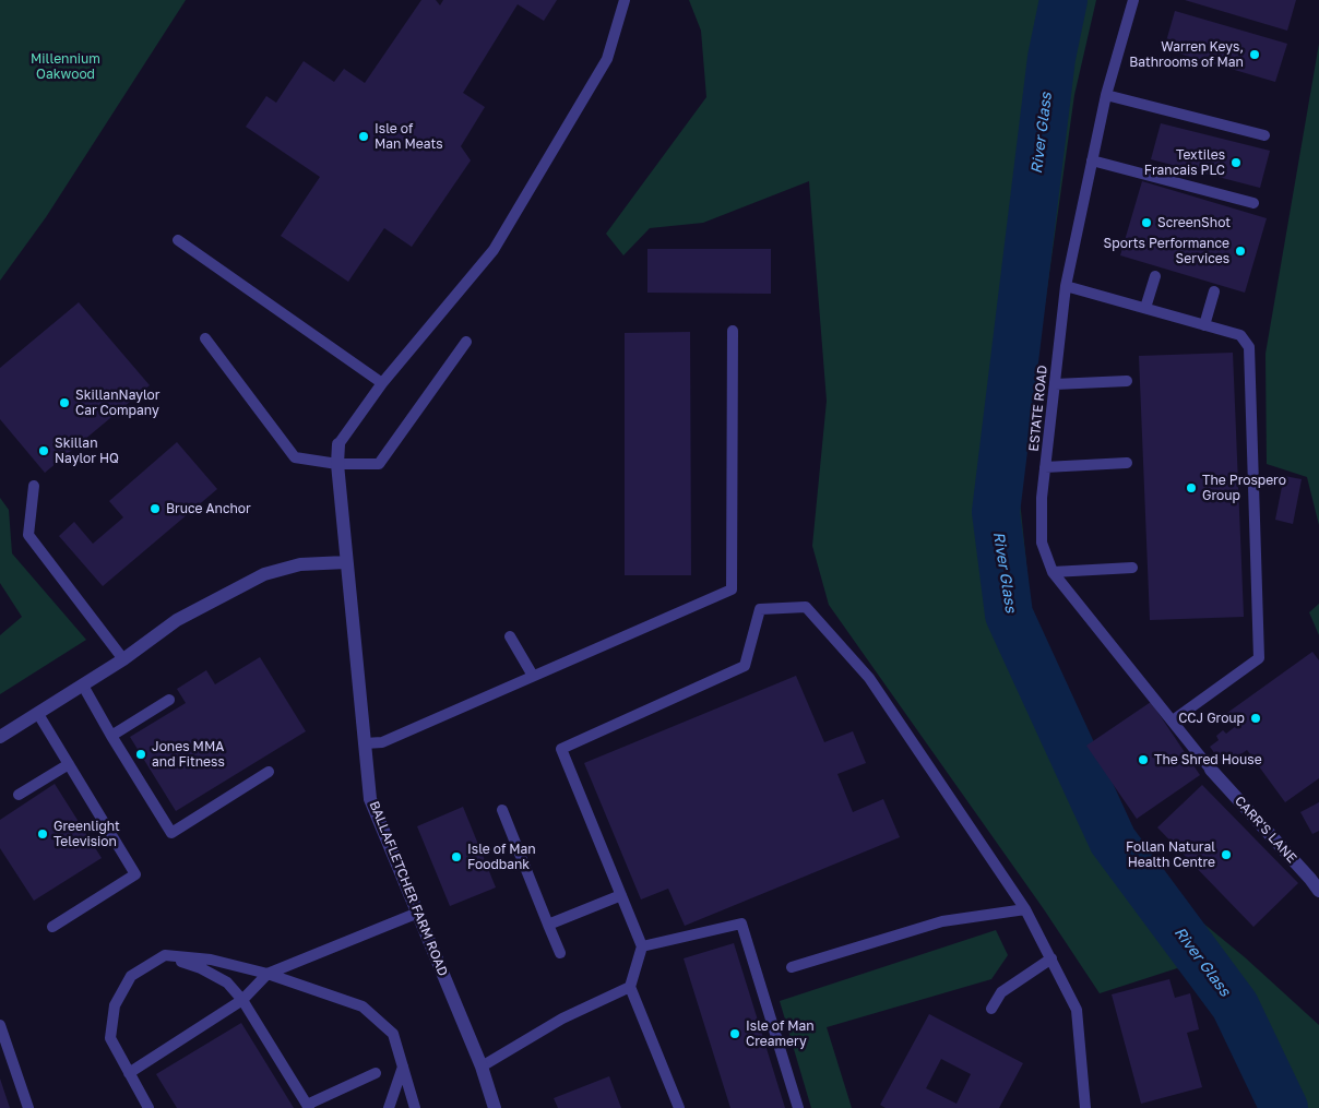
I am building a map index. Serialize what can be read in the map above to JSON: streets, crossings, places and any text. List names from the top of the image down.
{
  "streets": {
    "street": ["CARR'S LANE", "BALLAFLETCHER FARM ROAD"],
    "lane": ["ESTATE ROAD"]
  },
  "crossings": [
    ["ESTATE ROAD", "CARR'S LANE"]
  ],
  "water": ["River Glass"],
  "parks": ["Millennium Oakwood"],
  "places": [
    "Warren Keys, Bathrooms of Man",
    "Isle of Man Meats",
    "Textiles Francais PLC",
    "ScreenShot",
    "Sports Performance Services",
    "SkillanNaylor Car Company",
    "Skillan Naylor HQ",
    "The Prospero Group",
    "Bruce Anchor",
    "CCJ Group",
    "Jones MMA and Fitness",
    "The Shred House",
    "Greenlight Television",
    "Follan Natural Health Centre",
    "Isle of Man Foodbank",
    "Isle of Man Creamery"
  ]
}
